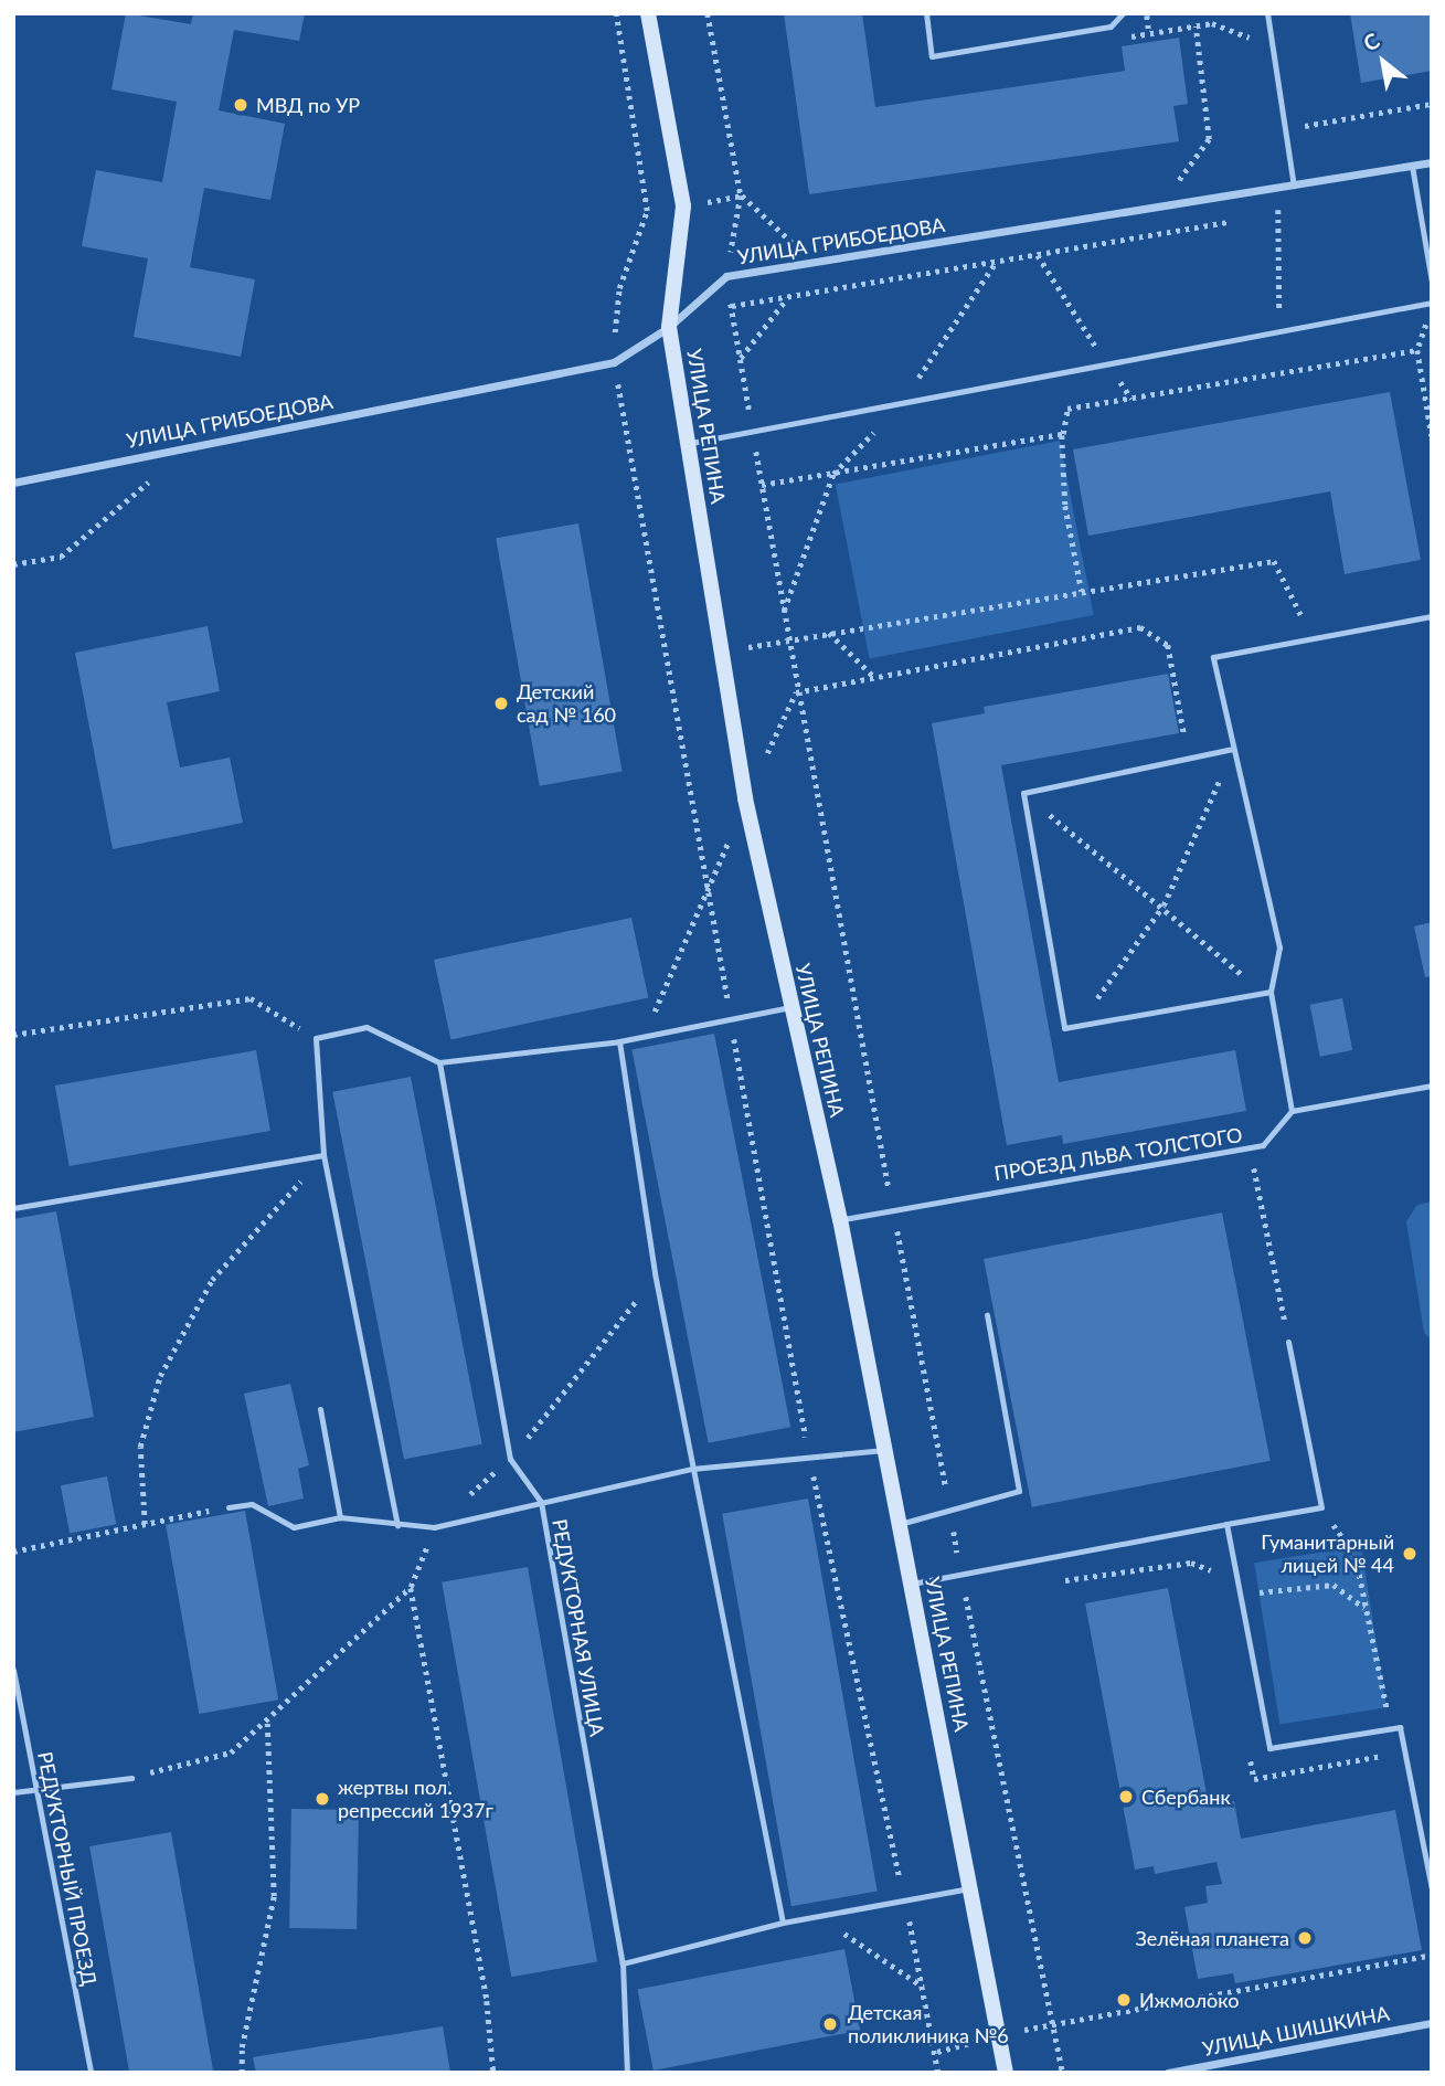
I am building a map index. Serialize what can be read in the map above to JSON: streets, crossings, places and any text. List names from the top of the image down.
{
  "streets": {
    "street": ["УЛИЦА ГРИБОЕДОВА", "УЛИЦА РЕПИНА", "УЛИЦА ШИШКИНА"],
    "lane": ["ПРОЕЗД ЛЬВА ТОЛСТОГО", "РЕДУКТОРНАЯ УЛИЦА", "РЕДУКТОРНЫЙ ПРОЕЗД"]
  },
  "crossings": [
    ["УЛИЦА ГРИБОЕДОВА", "УЛИЦА РЕПИНА"],
    ["УЛИЦА РЕПИНА", "ПРОЕЗД ЛЬВА ТОЛСТОГО"]
  ],
  "places": [
    "МВД по УР",
    "Детский сад № 160",
    "Гуманитарный лицей № 44",
    "Сбербанк",
    "жертвы пол. репрессий 1937г",
    "Зелёная планета",
    "Ижмолоко",
    "Детская поликлиника №6"
  ],
  "north": "top left"
}
